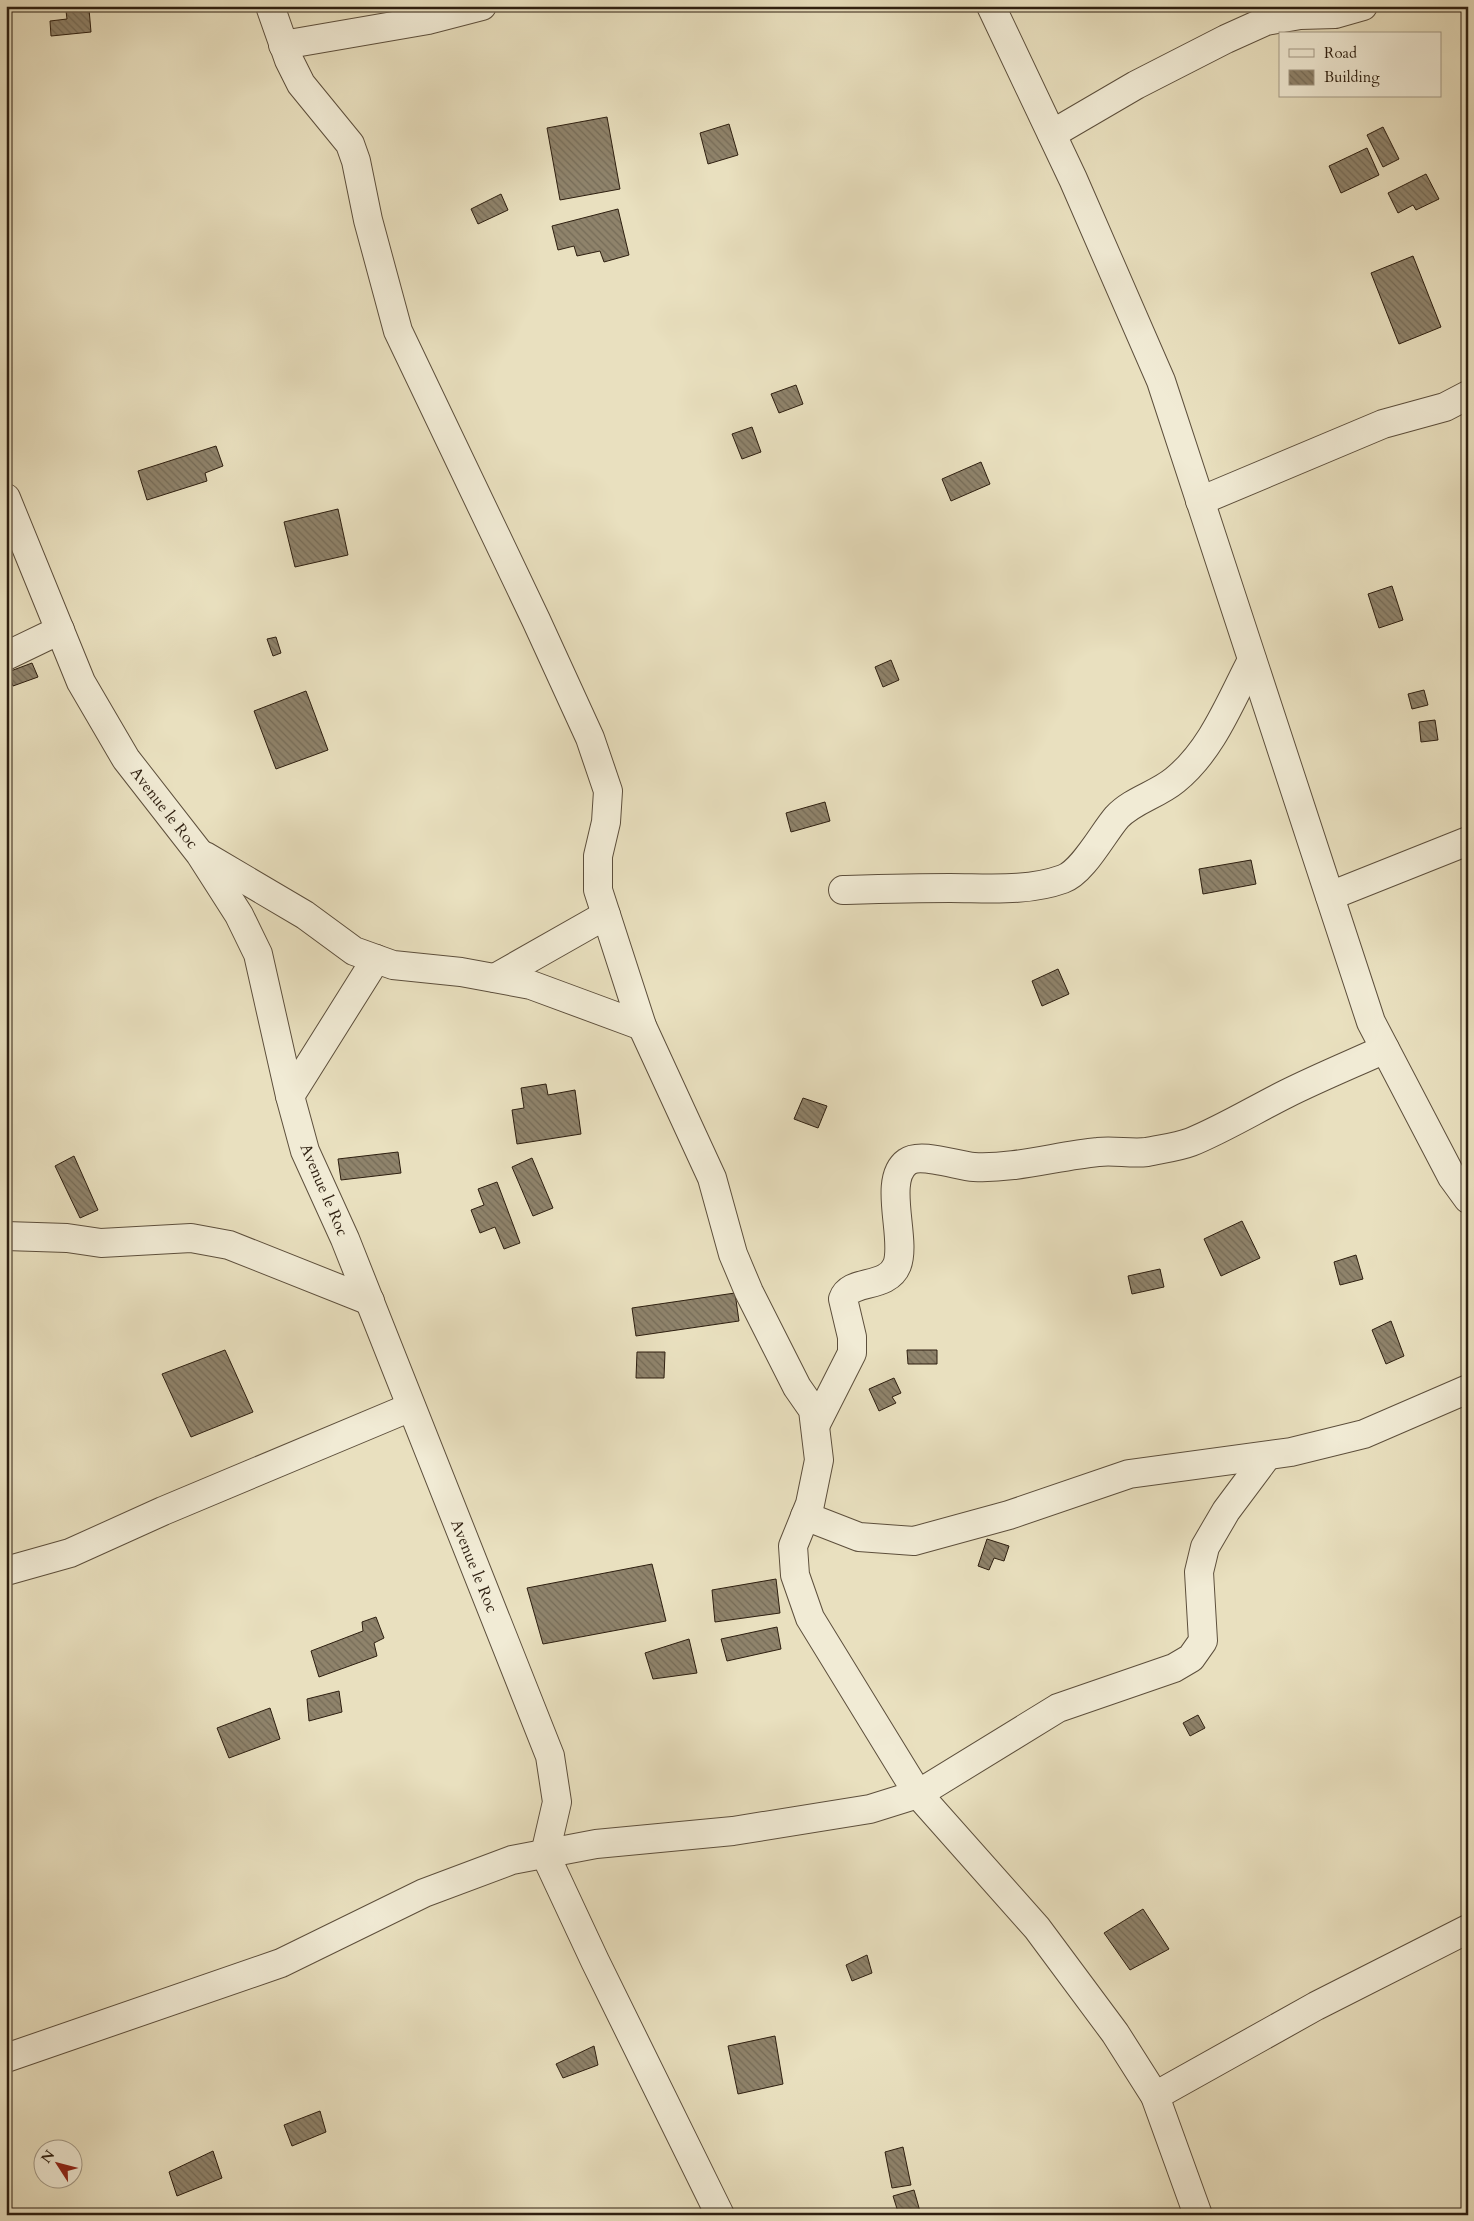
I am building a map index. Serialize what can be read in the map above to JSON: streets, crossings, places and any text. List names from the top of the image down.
{
  "streets": {
    "street": ["Avenue le Roc"]
  },
  "legend": ["Road", "Building"],
  "north": "top left"
}
